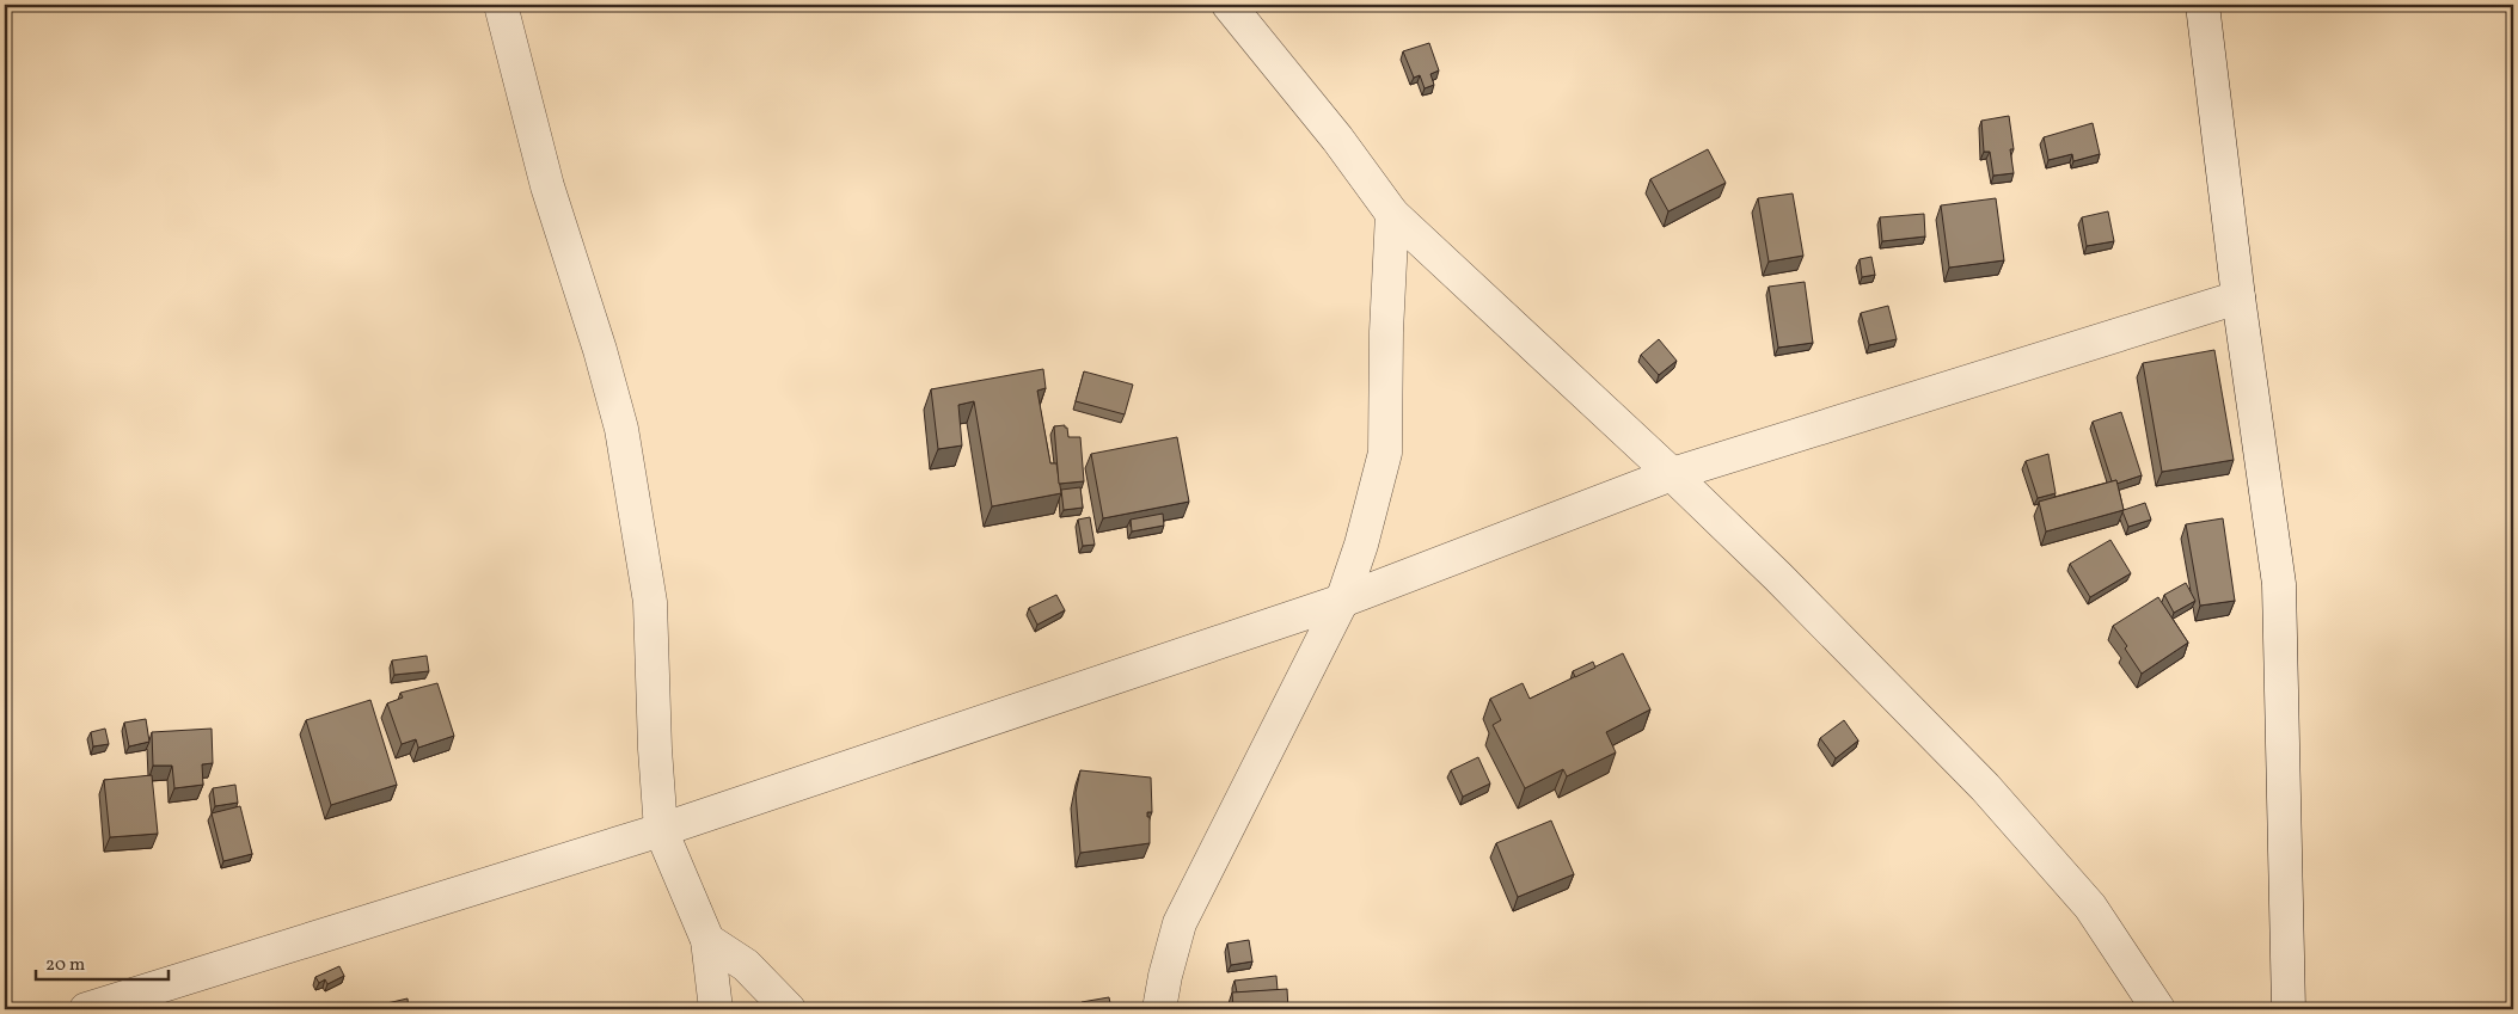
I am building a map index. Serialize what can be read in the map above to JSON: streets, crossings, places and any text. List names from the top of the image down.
{
  "scale_bar": "20 m"
}
